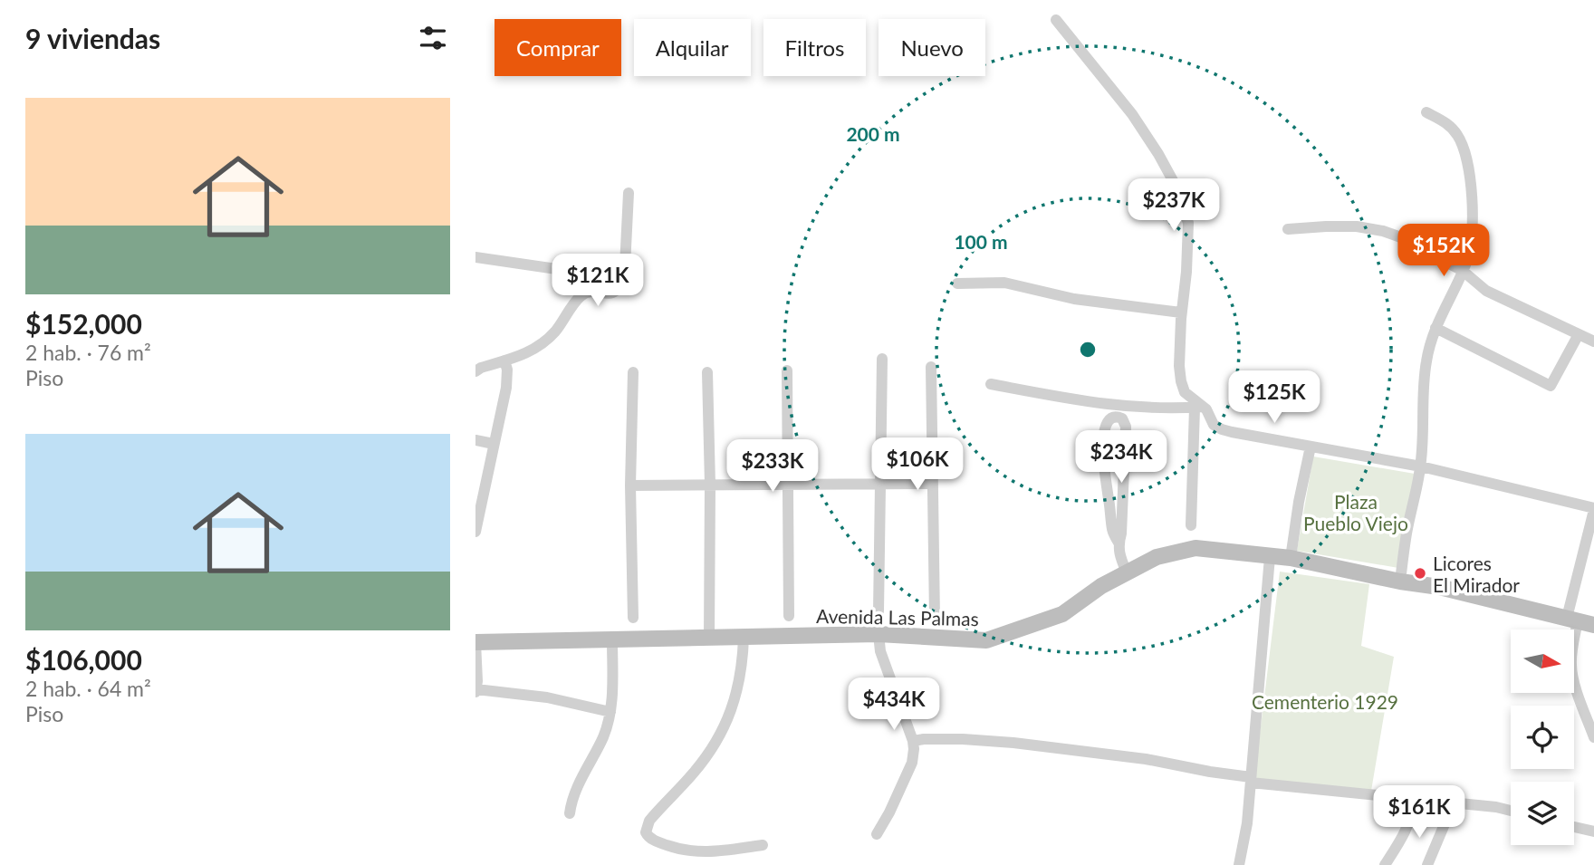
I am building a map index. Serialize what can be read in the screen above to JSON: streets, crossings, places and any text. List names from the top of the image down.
{
  "streets": {
    "street": ["Avenida Las Palmas"]
  },
  "parks": ["Plaza Pueblo Viejo", "Cementerio 1929"],
  "places": ["Licores El Mirador"],
  "north": "right",
  "page": {
    "heading": "9 viviendas",
    "chip": [
      "Comprar",
      "Alquilar",
      "Filtros",
      "Nuevo"
    ],
    "list": [
      {
        "name": "$152,000",
        "note": "2 hab. · 76 m² · Piso"
      },
      {
        "name": "$106,000",
        "note": "2 hab. · 64 m² · Piso"
      }
    ],
    "price": [
      "$237K",
      "$152K",
      "$121K",
      "$125K",
      "$234K",
      "$106K",
      "$233K",
      "$434K",
      "$161K"
    ]
  },
  "rings": ["200 m", "100 m"]
}
